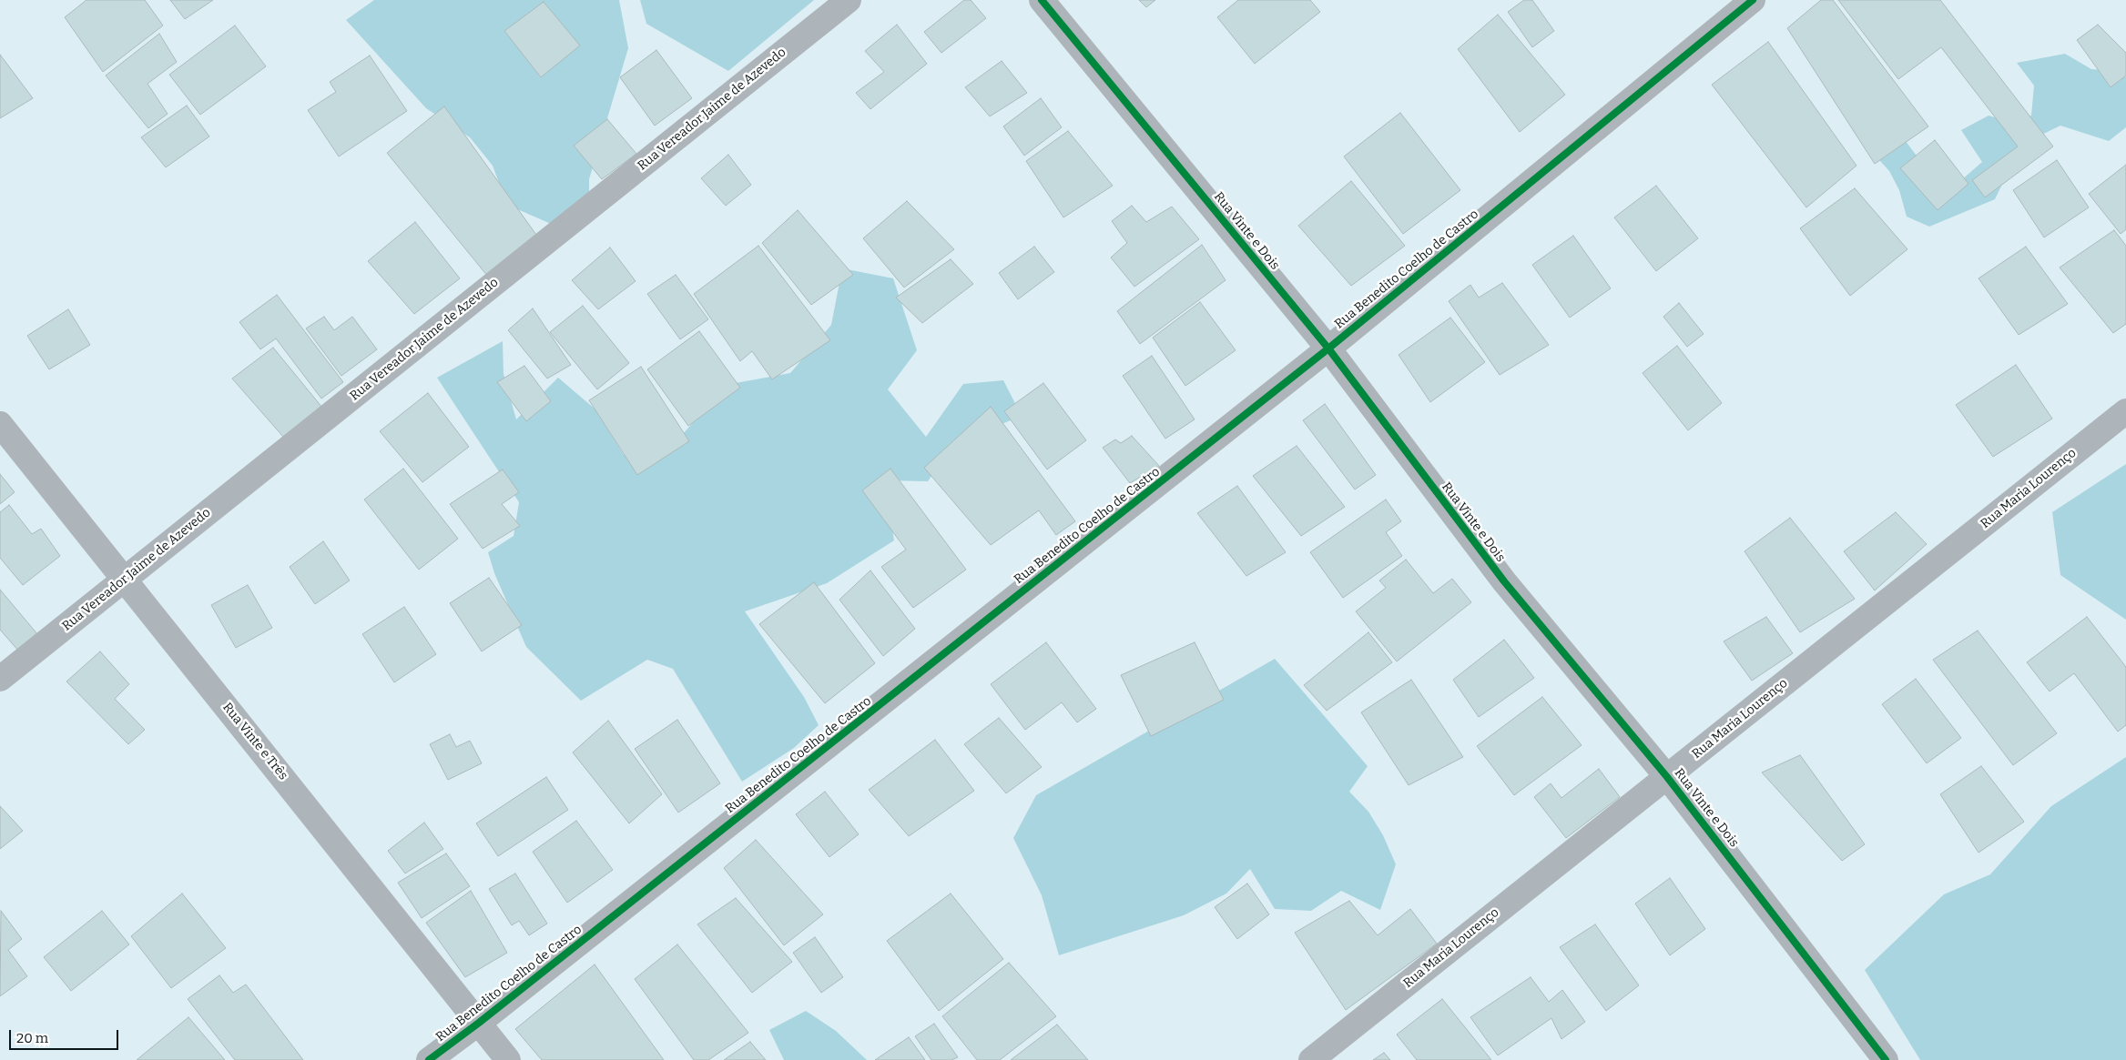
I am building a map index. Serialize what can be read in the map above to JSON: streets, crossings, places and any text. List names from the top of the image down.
{
  "streets": {
    "street": [
      "Rua Vereador Jaime de Azevedo",
      "Rua Vinte e Dois",
      "Rua Benedito Coelho de Castro",
      "Rua Maria Lourenço",
      "Rua Vinte e Três"
    ]
  },
  "crossings": [
    ["Rua Vereador Jaime de Azevedo", "Rua Vinte e Três"],
    ["Rua Vinte e Dois", "Rua Benedito Coelho de Castro"],
    ["Rua Vinte e Dois", "Rua Maria Lourenço"],
    ["Rua Benedito Coelho de Castro", "Rua Vinte e Três"]
  ],
  "scale_bar": "20 m"
}
